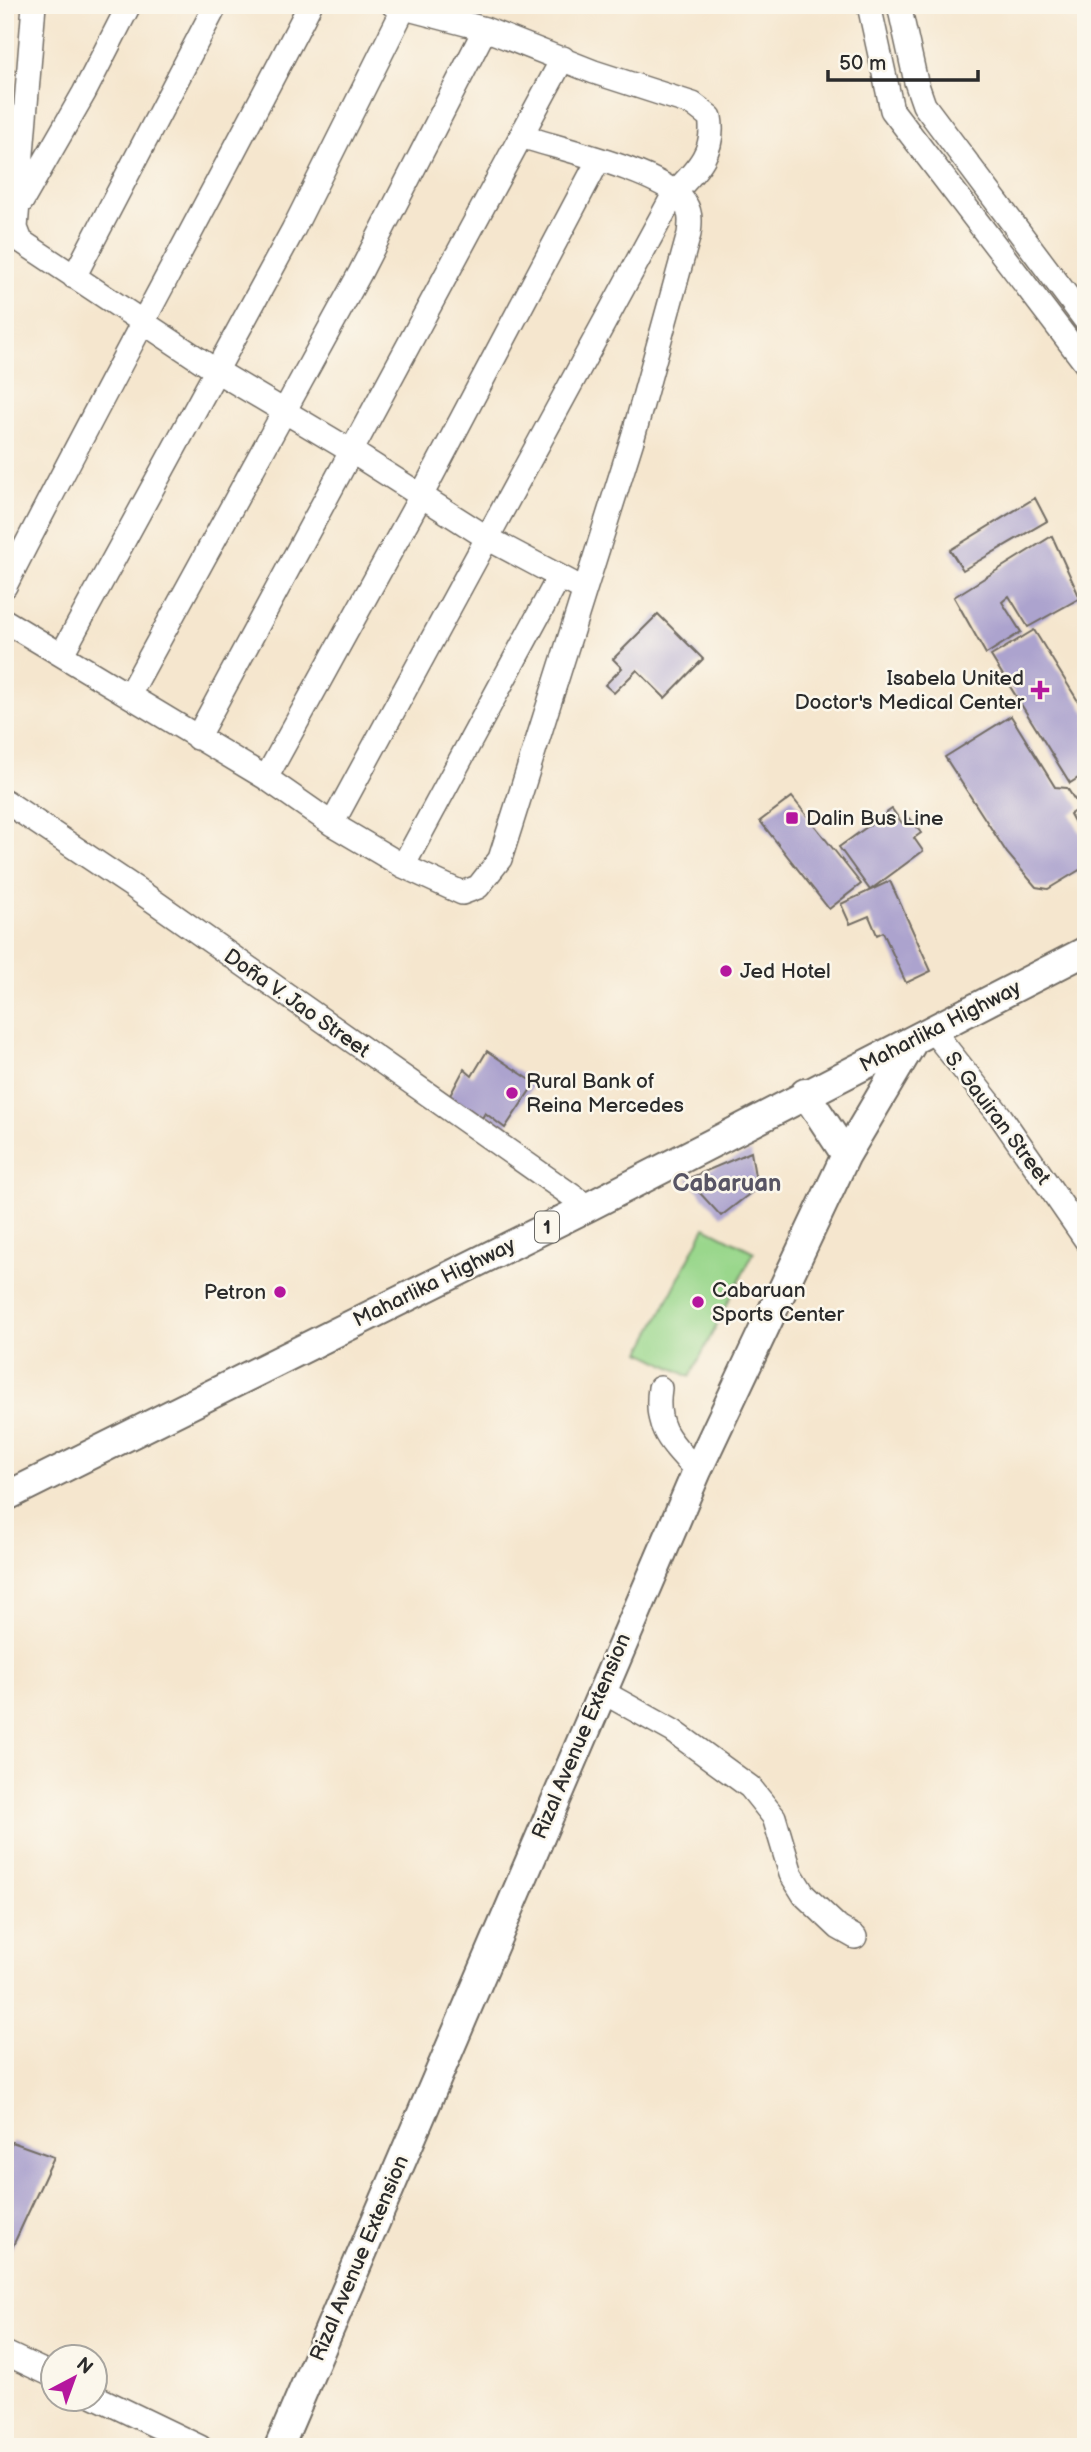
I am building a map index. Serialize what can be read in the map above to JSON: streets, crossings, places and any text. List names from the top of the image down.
{
  "streets": {
    "main road": ["Maharlika Highway", "1", "Rizal Avenue Extension"],
    "street": ["Doña V. Jao Street", "S. Gauiran Street"]
  },
  "crossings": [
    ["Doña V. Jao Street", "Maharlika Highway"],
    ["Maharlika Highway", "S. Gauiran Street"],
    ["Maharlika Highway", "Rizal Avenue Extension"],
    ["S. Gauiran Street", "Rizal Avenue Extension"]
  ],
  "districts": ["Cabaruan"],
  "places": {
    "health": ["Isabela United Doctor's Medical Center"],
    "transit": ["Dalin Bus Line"],
    "other": [
      "Jed Hotel",
      "Rural Bank of Reina Mercedes",
      "Petron",
      "Cabaruan Sports Center"
    ]
  },
  "scale_bar": "50 m",
  "north": "top right"
}
